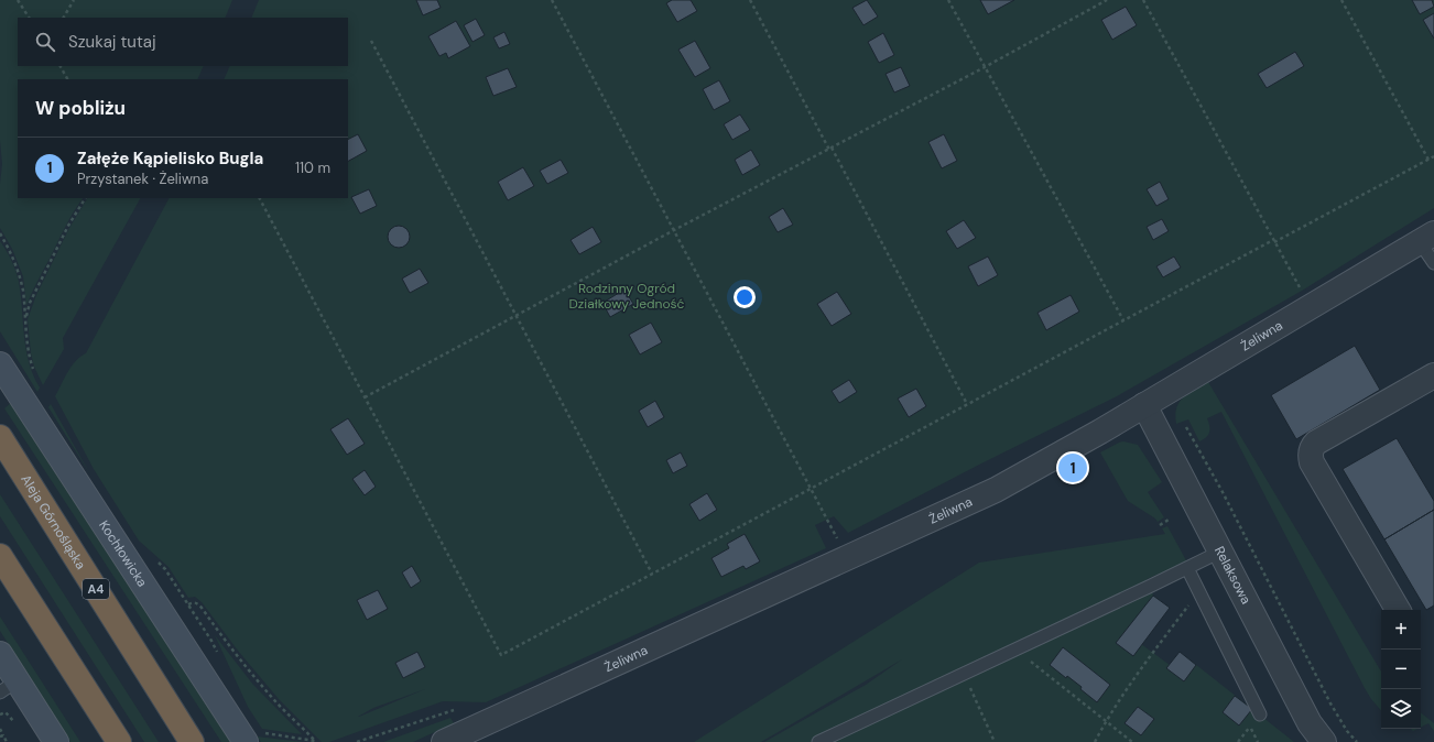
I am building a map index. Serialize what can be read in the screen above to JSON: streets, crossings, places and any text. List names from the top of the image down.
{
  "streets": {
    "highway": ["Aleja Górnośląska", "A4"],
    "main road": ["Kochłowicka"],
    "street": ["Żeliwna", "Relaksowa"]
  },
  "crossings": [
    ["Żeliwna", "Relaksowa"]
  ],
  "parks": ["Rodzinny Ogród Działkowy Jedność"],
  "page": {
    "search": "Szukaj tutaj",
    "heading": "W pobliżu",
    "list": [
      {
        "mark": "1",
        "name": "Załęże Kąpielisko Bugla",
        "note": "Przystanek · Żeliwna",
        "value": "110 m"
      }
    ],
    "pins": "1",
    "map_buttons": ["+", "−"]
  }
}
